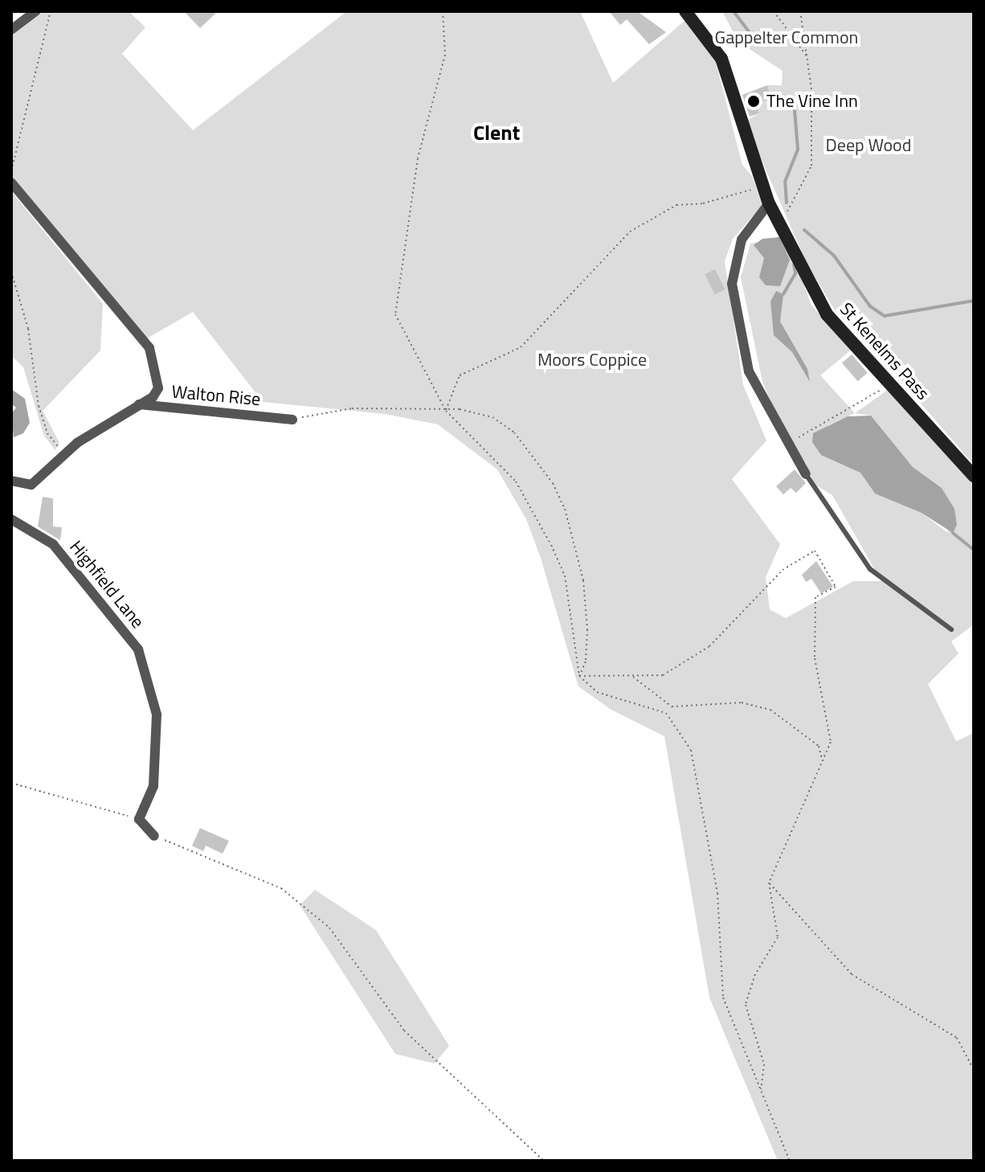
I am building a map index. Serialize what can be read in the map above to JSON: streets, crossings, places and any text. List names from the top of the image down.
{
  "streets": {
    "street": ["St Kenelms Pass", "Walton Rise", "Highfield Lane"]
  },
  "districts": ["Clent"],
  "parks": ["Gappelter Common", "Deep Wood", "Moors Coppice"],
  "places": ["The Vine Inn"]
}
